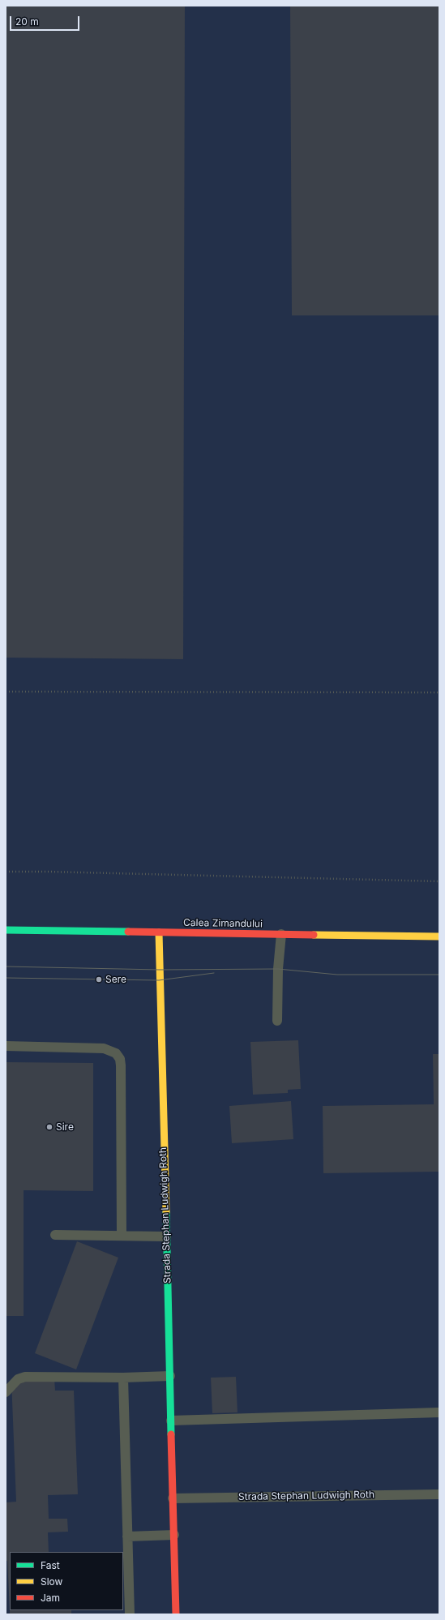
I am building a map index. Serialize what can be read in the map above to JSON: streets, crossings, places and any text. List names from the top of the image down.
{
  "streets": {
    "street": ["Calea Zimandului", "Strada Stephan Ludwigh Roth"]
  },
  "crossings": [
    ["Calea Zimandului", "Strada Stephan Ludwigh Roth"]
  ],
  "places": ["Sere", "Sire"],
  "legend": ["Fast", "Slow", "Jam"],
  "scale_bar": "20 m"
}
